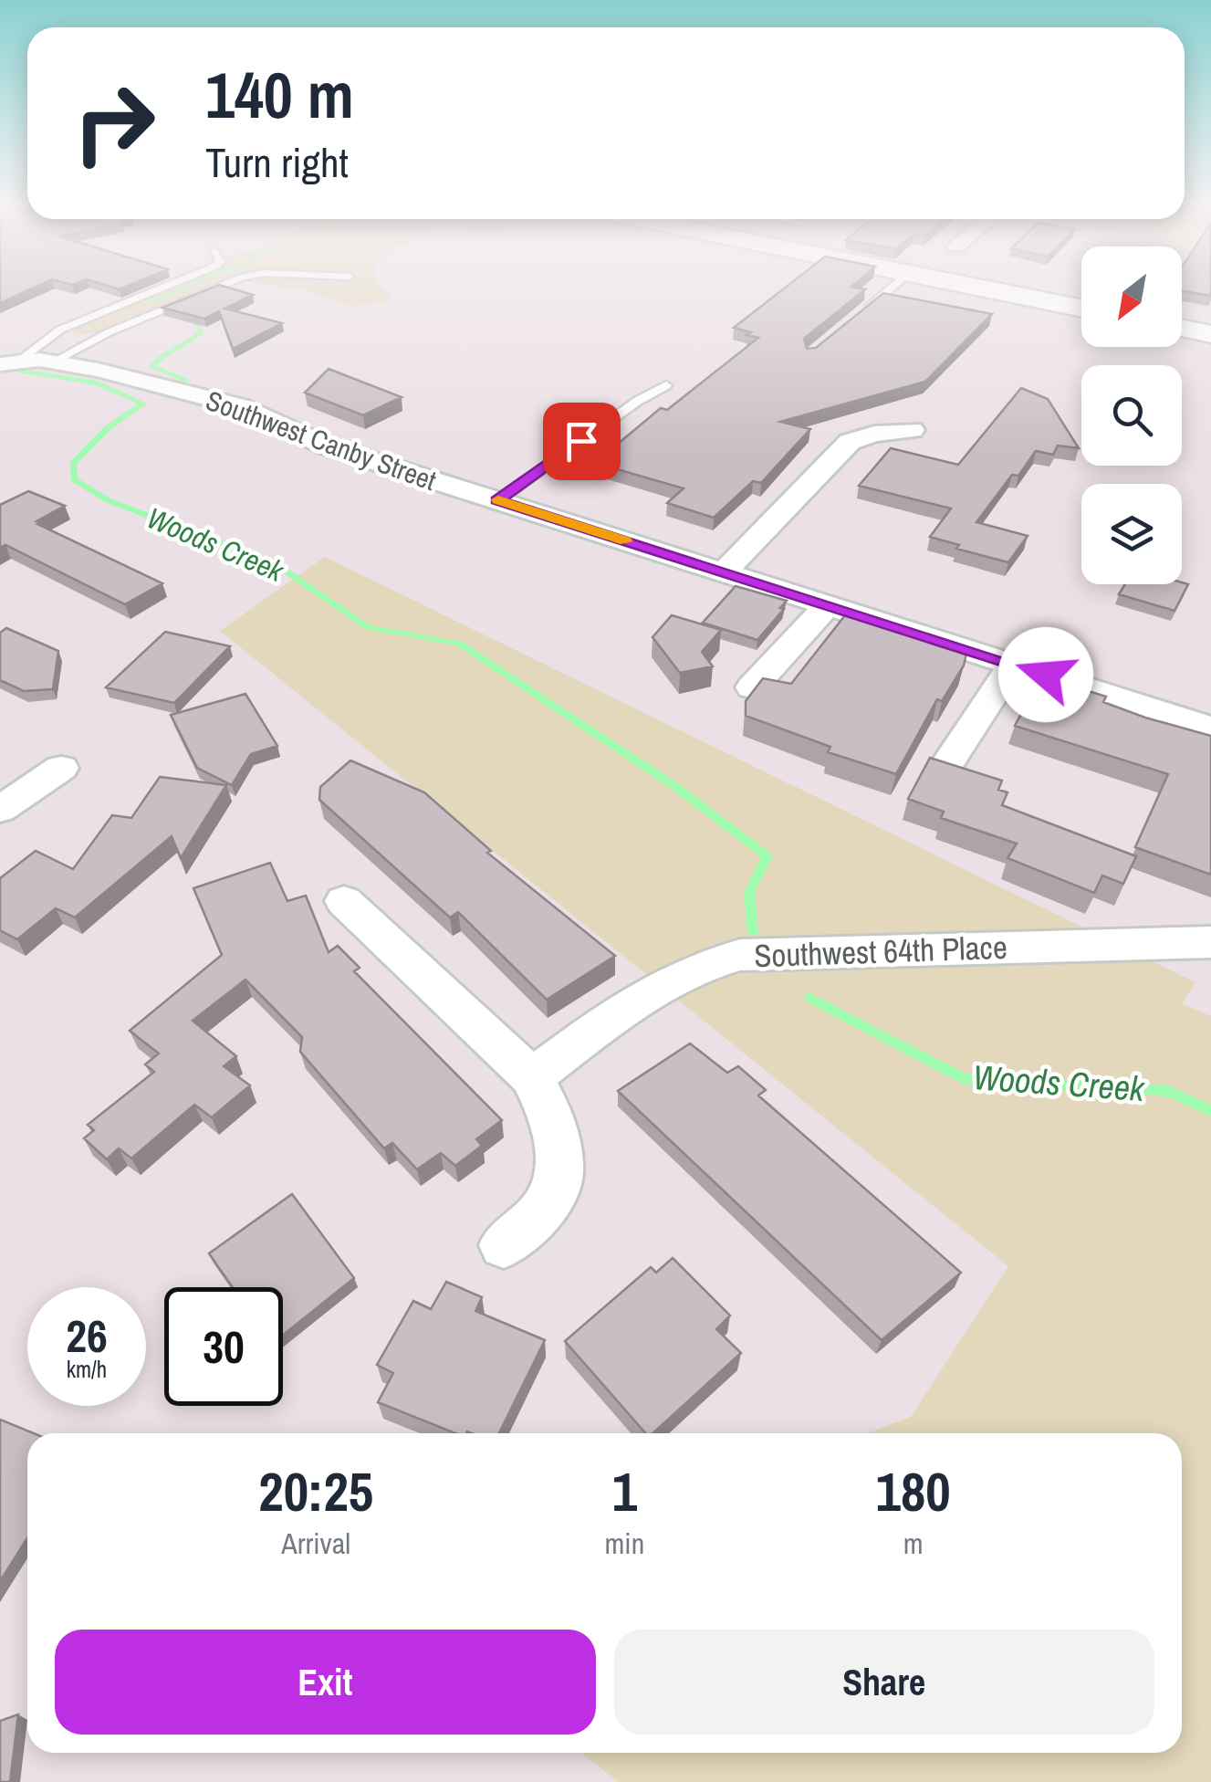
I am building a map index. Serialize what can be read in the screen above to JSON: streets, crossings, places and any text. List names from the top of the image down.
{
  "streets": {
    "street": ["Southwest Canby Street", "Southwest 64th Place"]
  },
  "water": ["Woods Creek"],
  "north": "bottom left",
  "page": {
    "turn": ["140 m", "Turn right"],
    "speed": "26 km/h",
    "limit": "30",
    "eta": [
      "20:25",
      "Arrival",
      "1",
      "min",
      "180",
      "m"
    ],
    "buttons": ["Exit", "Share"]
  }
}
